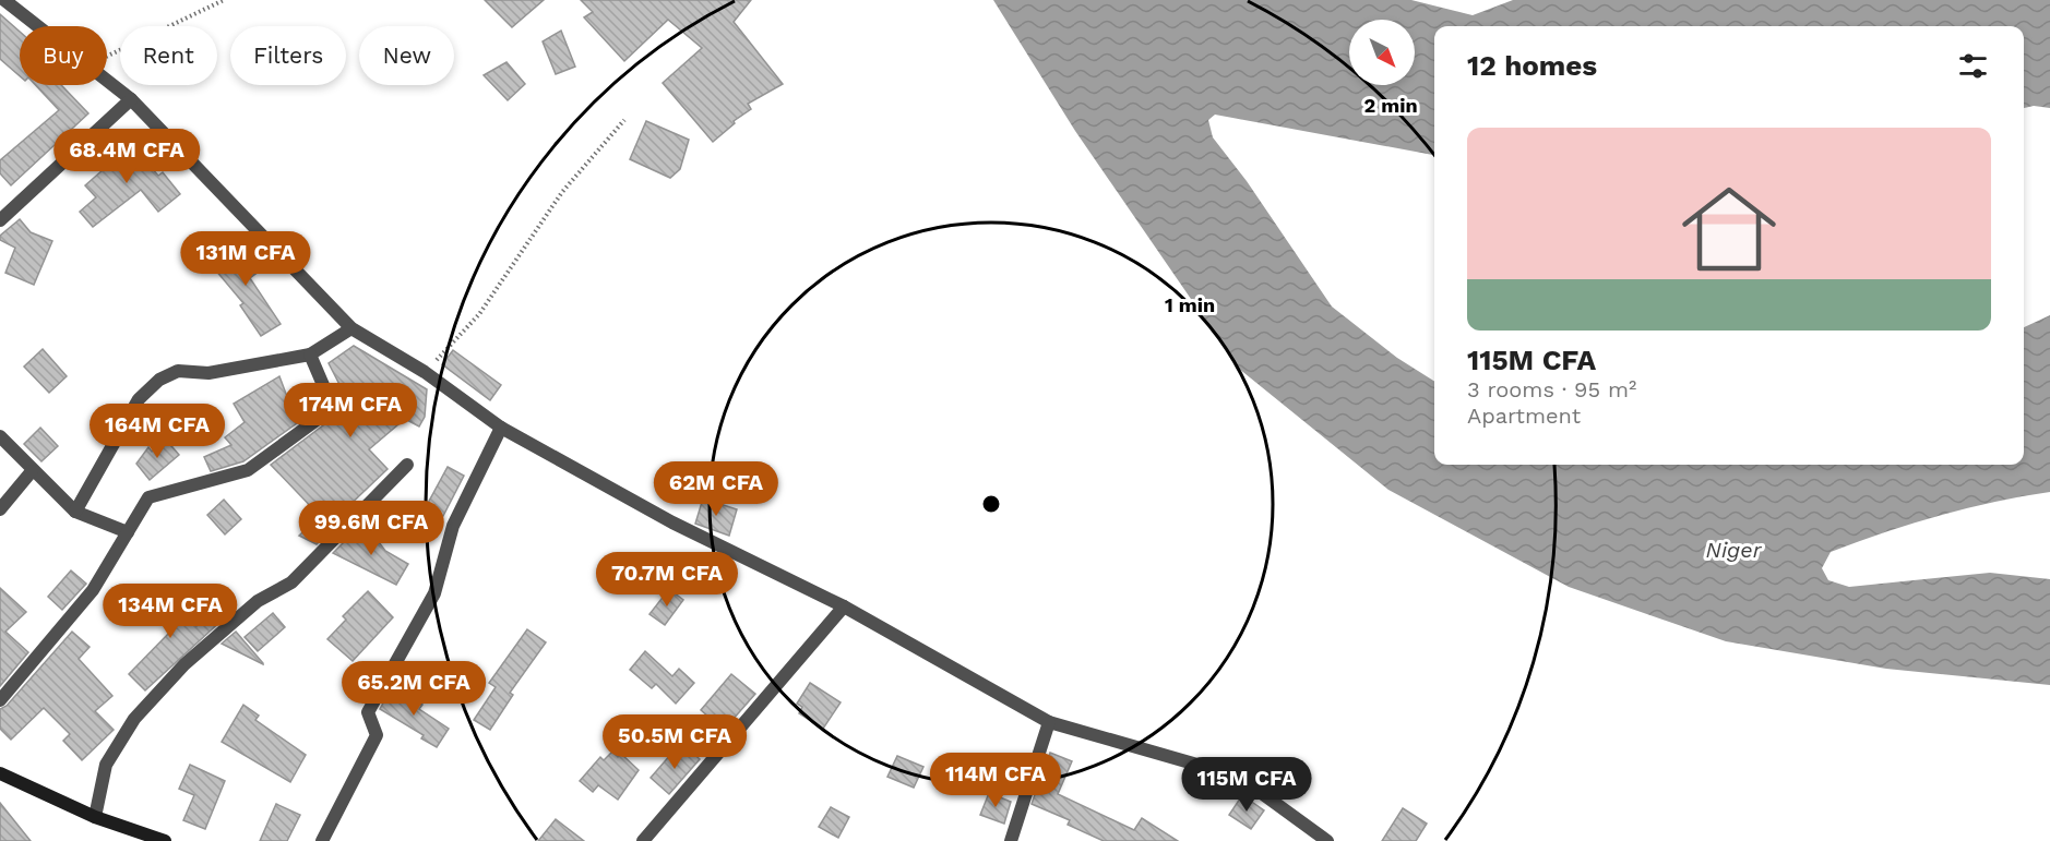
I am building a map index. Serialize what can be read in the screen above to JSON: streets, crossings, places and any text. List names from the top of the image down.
{
  "water": ["Niger"],
  "north": "bottom right",
  "page": {
    "chip": [
      "Buy",
      "Rent",
      "Filters",
      "New"
    ],
    "heading": "12 homes",
    "list": [
      {
        "name": "115M CFA",
        "note": "3 rooms · 95 m² · Apartment"
      }
    ],
    "price": [
      "68.4M CFA",
      "131M CFA",
      "174M CFA",
      "164M CFA",
      "62M CFA",
      "99.6M CFA",
      "70.7M CFA",
      "134M CFA",
      "65.2M CFA",
      "50.5M CFA",
      "114M CFA",
      "115M CFA"
    ]
  },
  "rings": ["2 min", "1 min"]
}
